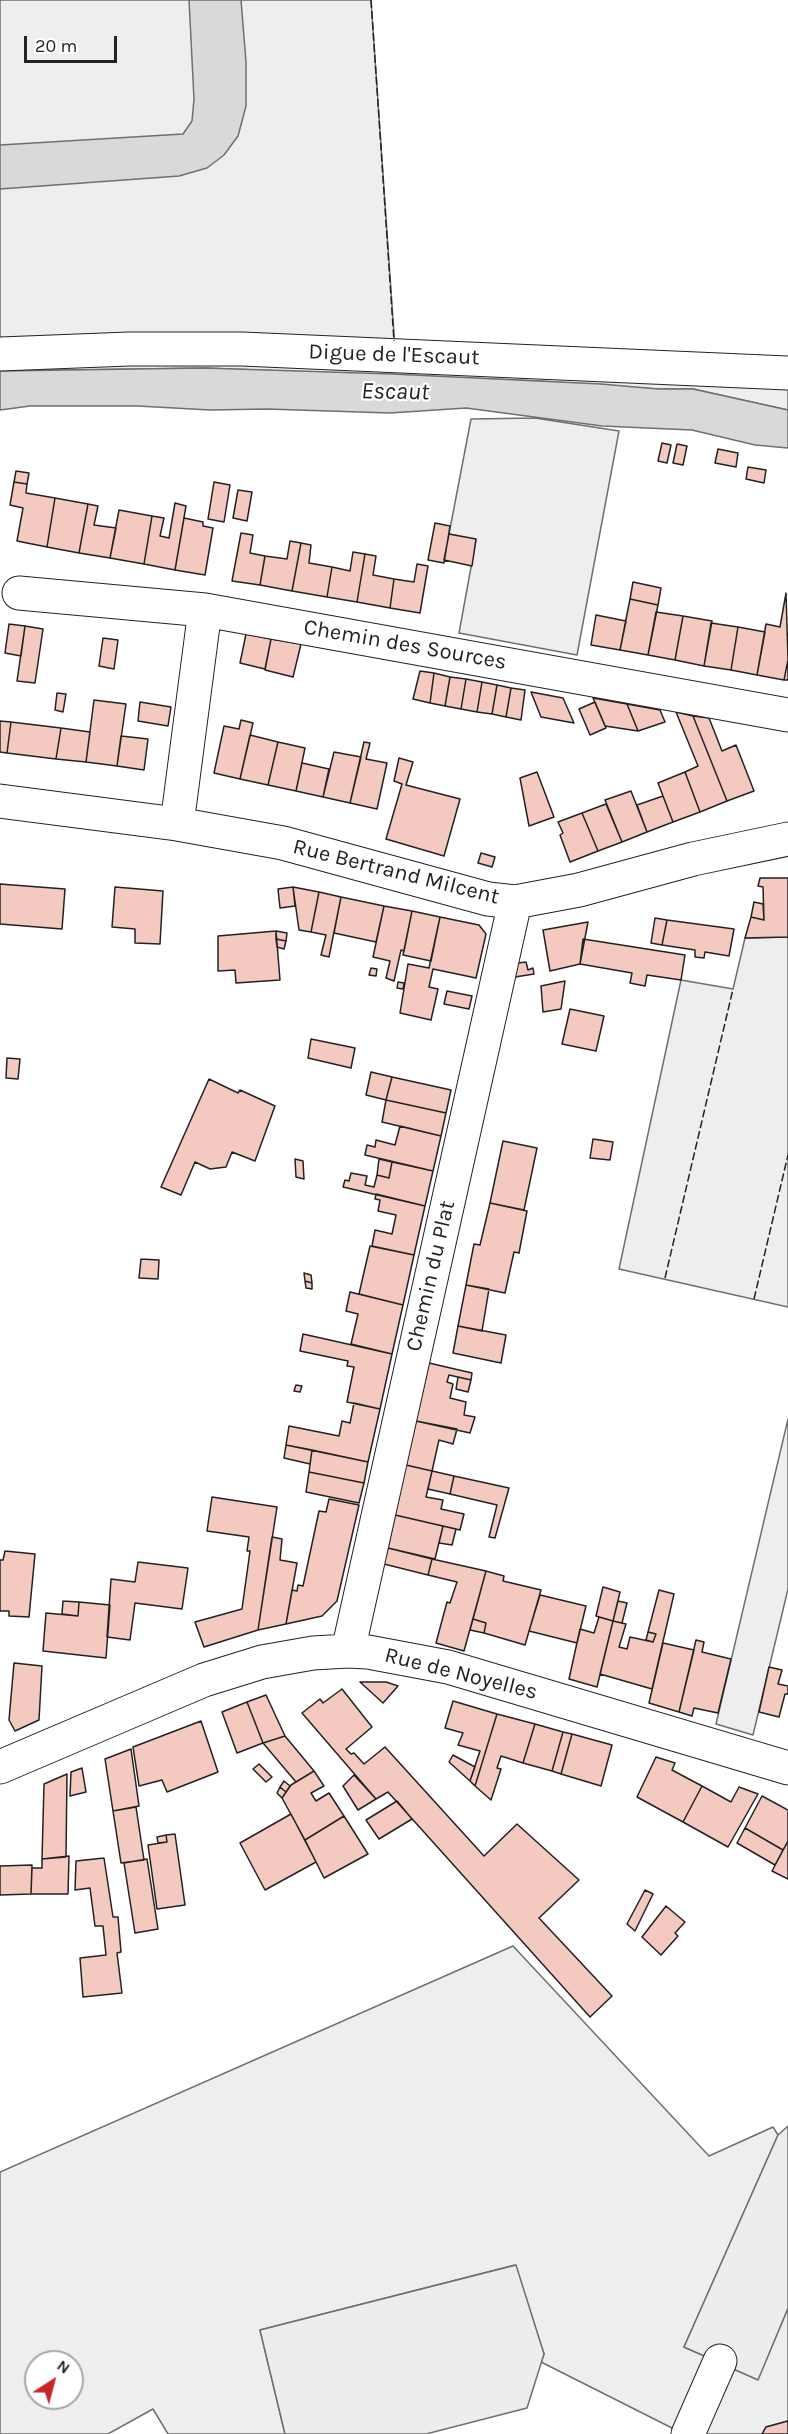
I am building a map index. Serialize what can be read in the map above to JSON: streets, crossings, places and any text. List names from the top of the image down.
{
  "streets": {
    "street": [
      "Digue de l'Escaut",
      "Chemin des Sources",
      "Rue Bertrand Milcent",
      "Chemin du Plat",
      "Rue de Noyelles"
    ]
  },
  "crossings": [
    ["Rue Bertrand Milcent", "Chemin du Plat"],
    ["Chemin du Plat", "Rue de Noyelles"]
  ],
  "water": ["Escaut"],
  "scale_bar": "20 m",
  "north": "top right"
}
